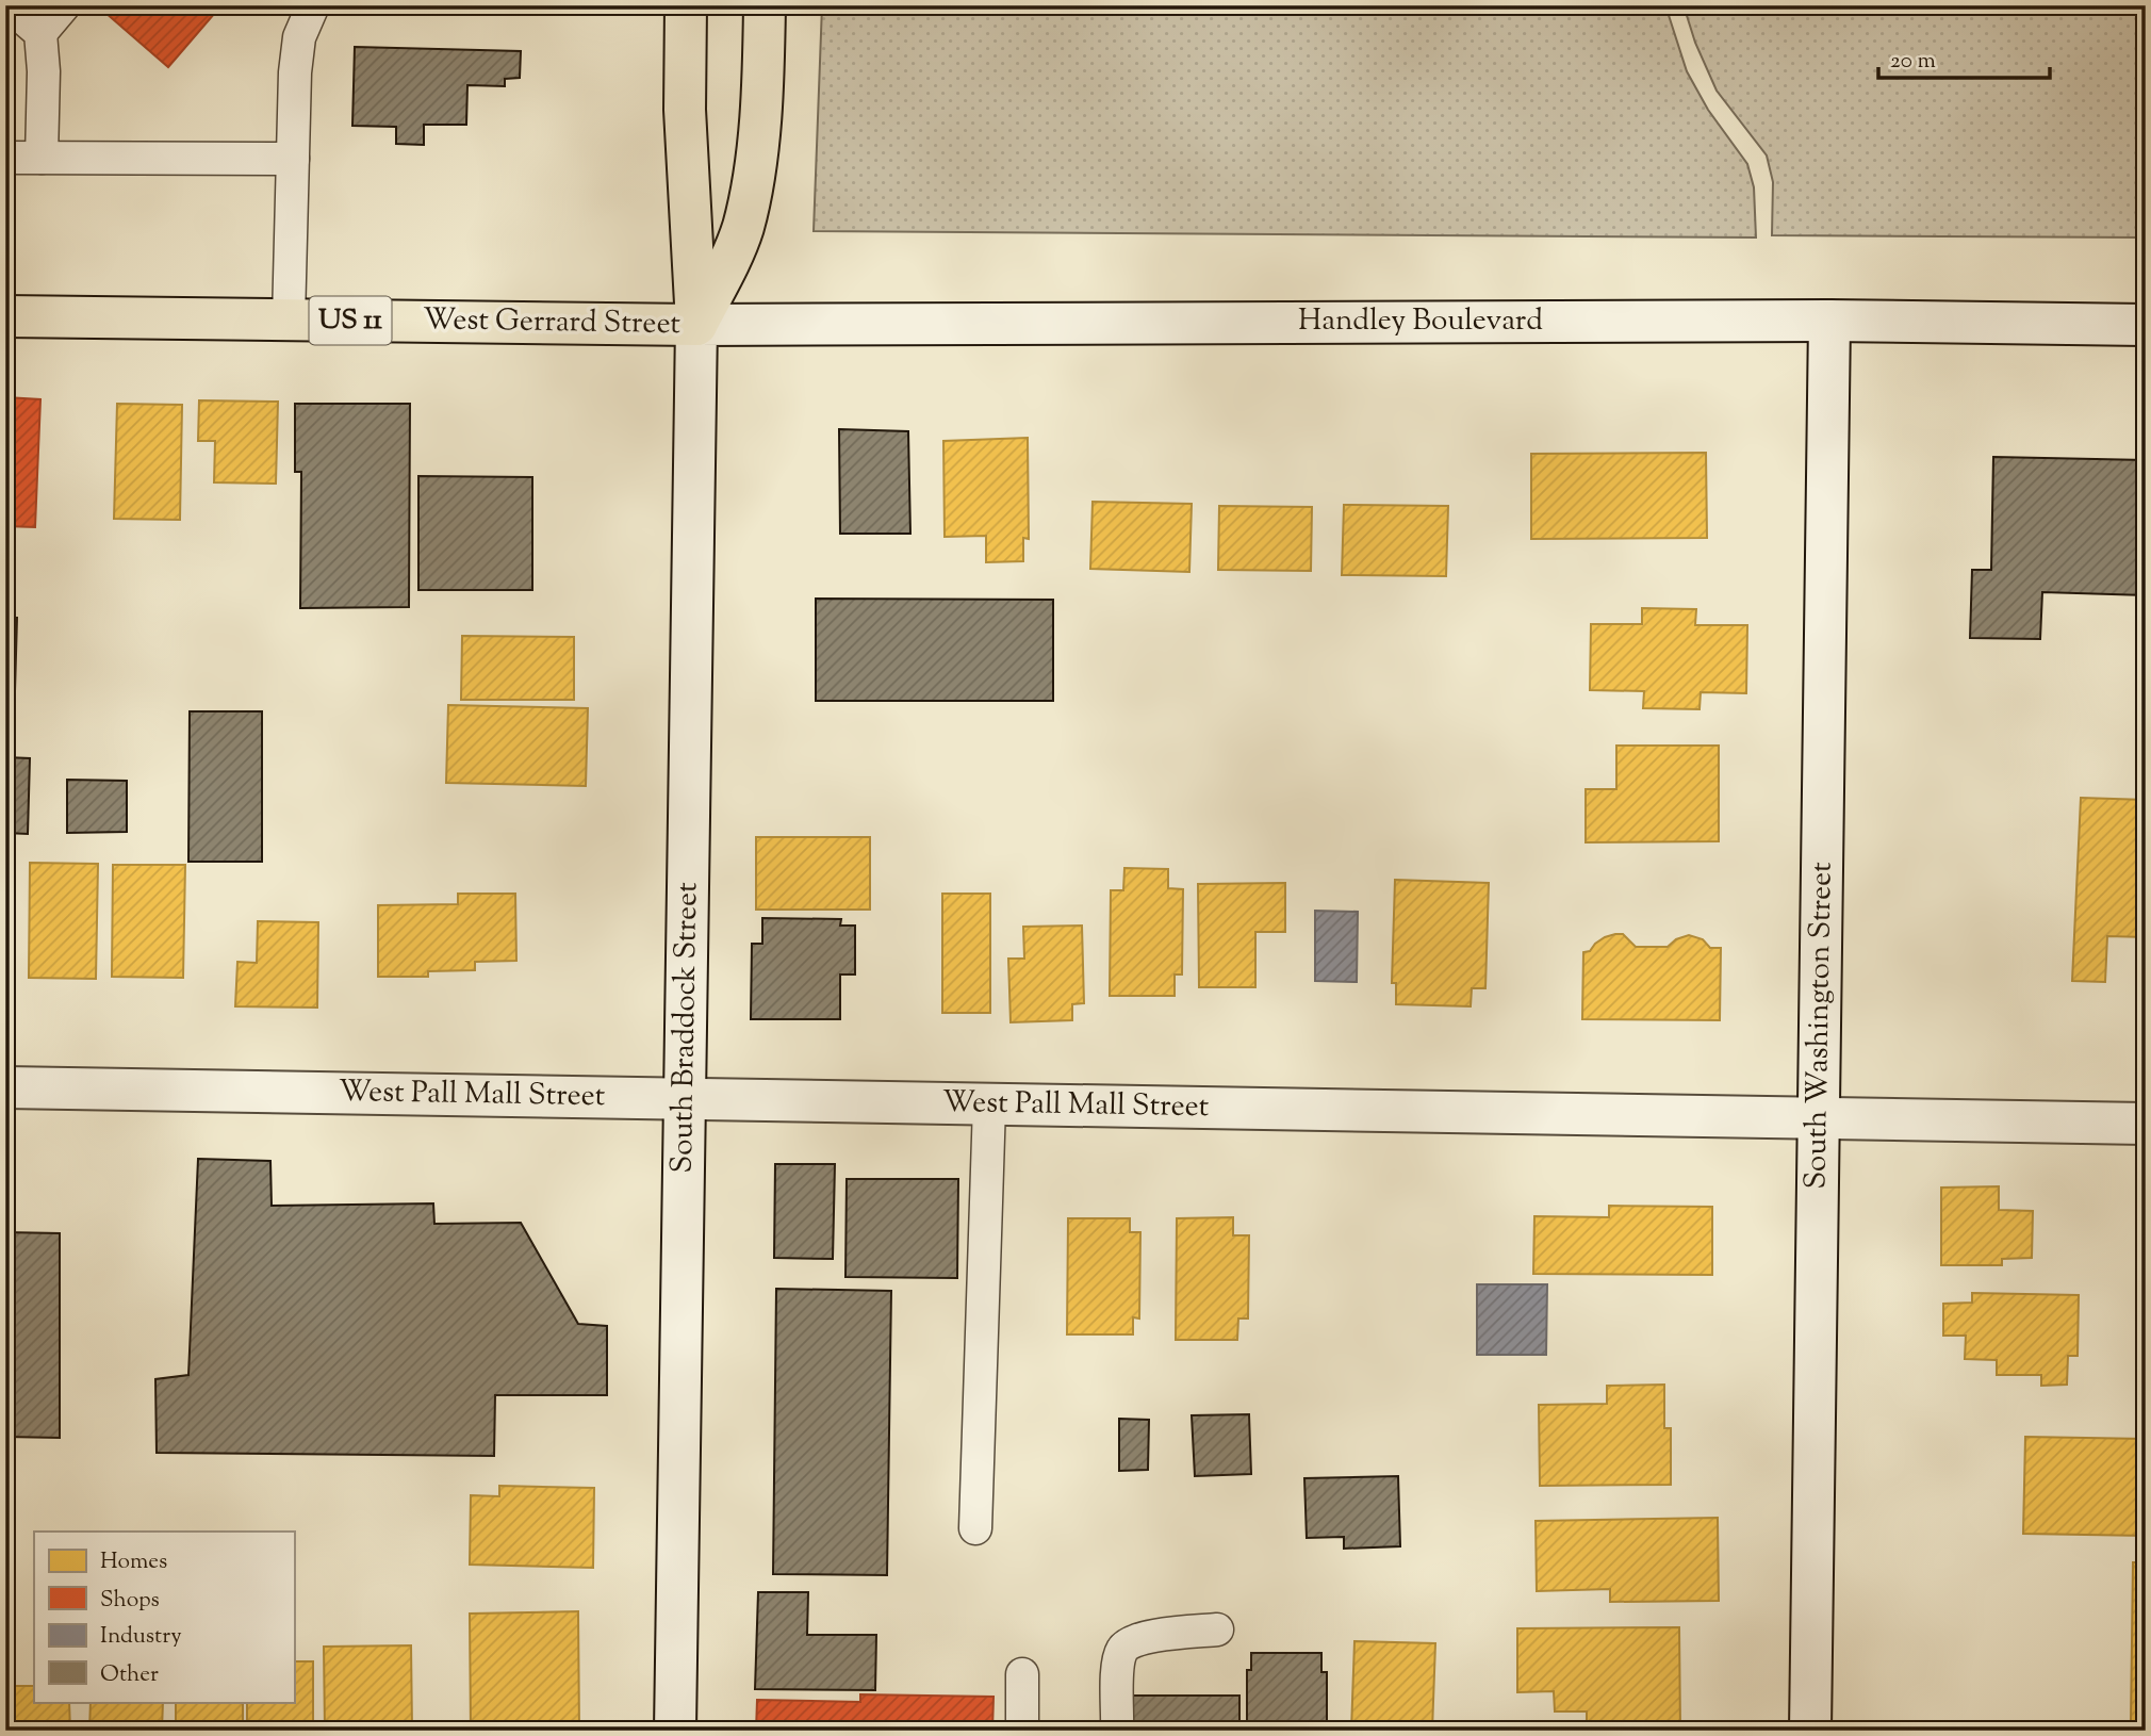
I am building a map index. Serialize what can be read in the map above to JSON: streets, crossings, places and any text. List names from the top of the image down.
{
  "streets": {
    "main road": ["US 11", "West Gerrard Street", "South Braddock Street"],
    "street": ["Handley Boulevard", "South Washington Street", "West Pall Mall Street"]
  },
  "crossings": [
    ["Handley Boulevard", "West Gerrard Street"],
    ["Handley Boulevard", "South Washington Street"],
    ["Handley Boulevard", "South Braddock Street"],
    ["West Gerrard Street", "South Braddock Street"],
    ["South Washington Street", "West Pall Mall Street"],
    ["South Braddock Street", "West Pall Mall Street"]
  ],
  "legend": [
    "Homes",
    "Shops",
    "Industry",
    "Other"
  ],
  "scale_bar": "20 m"
}
